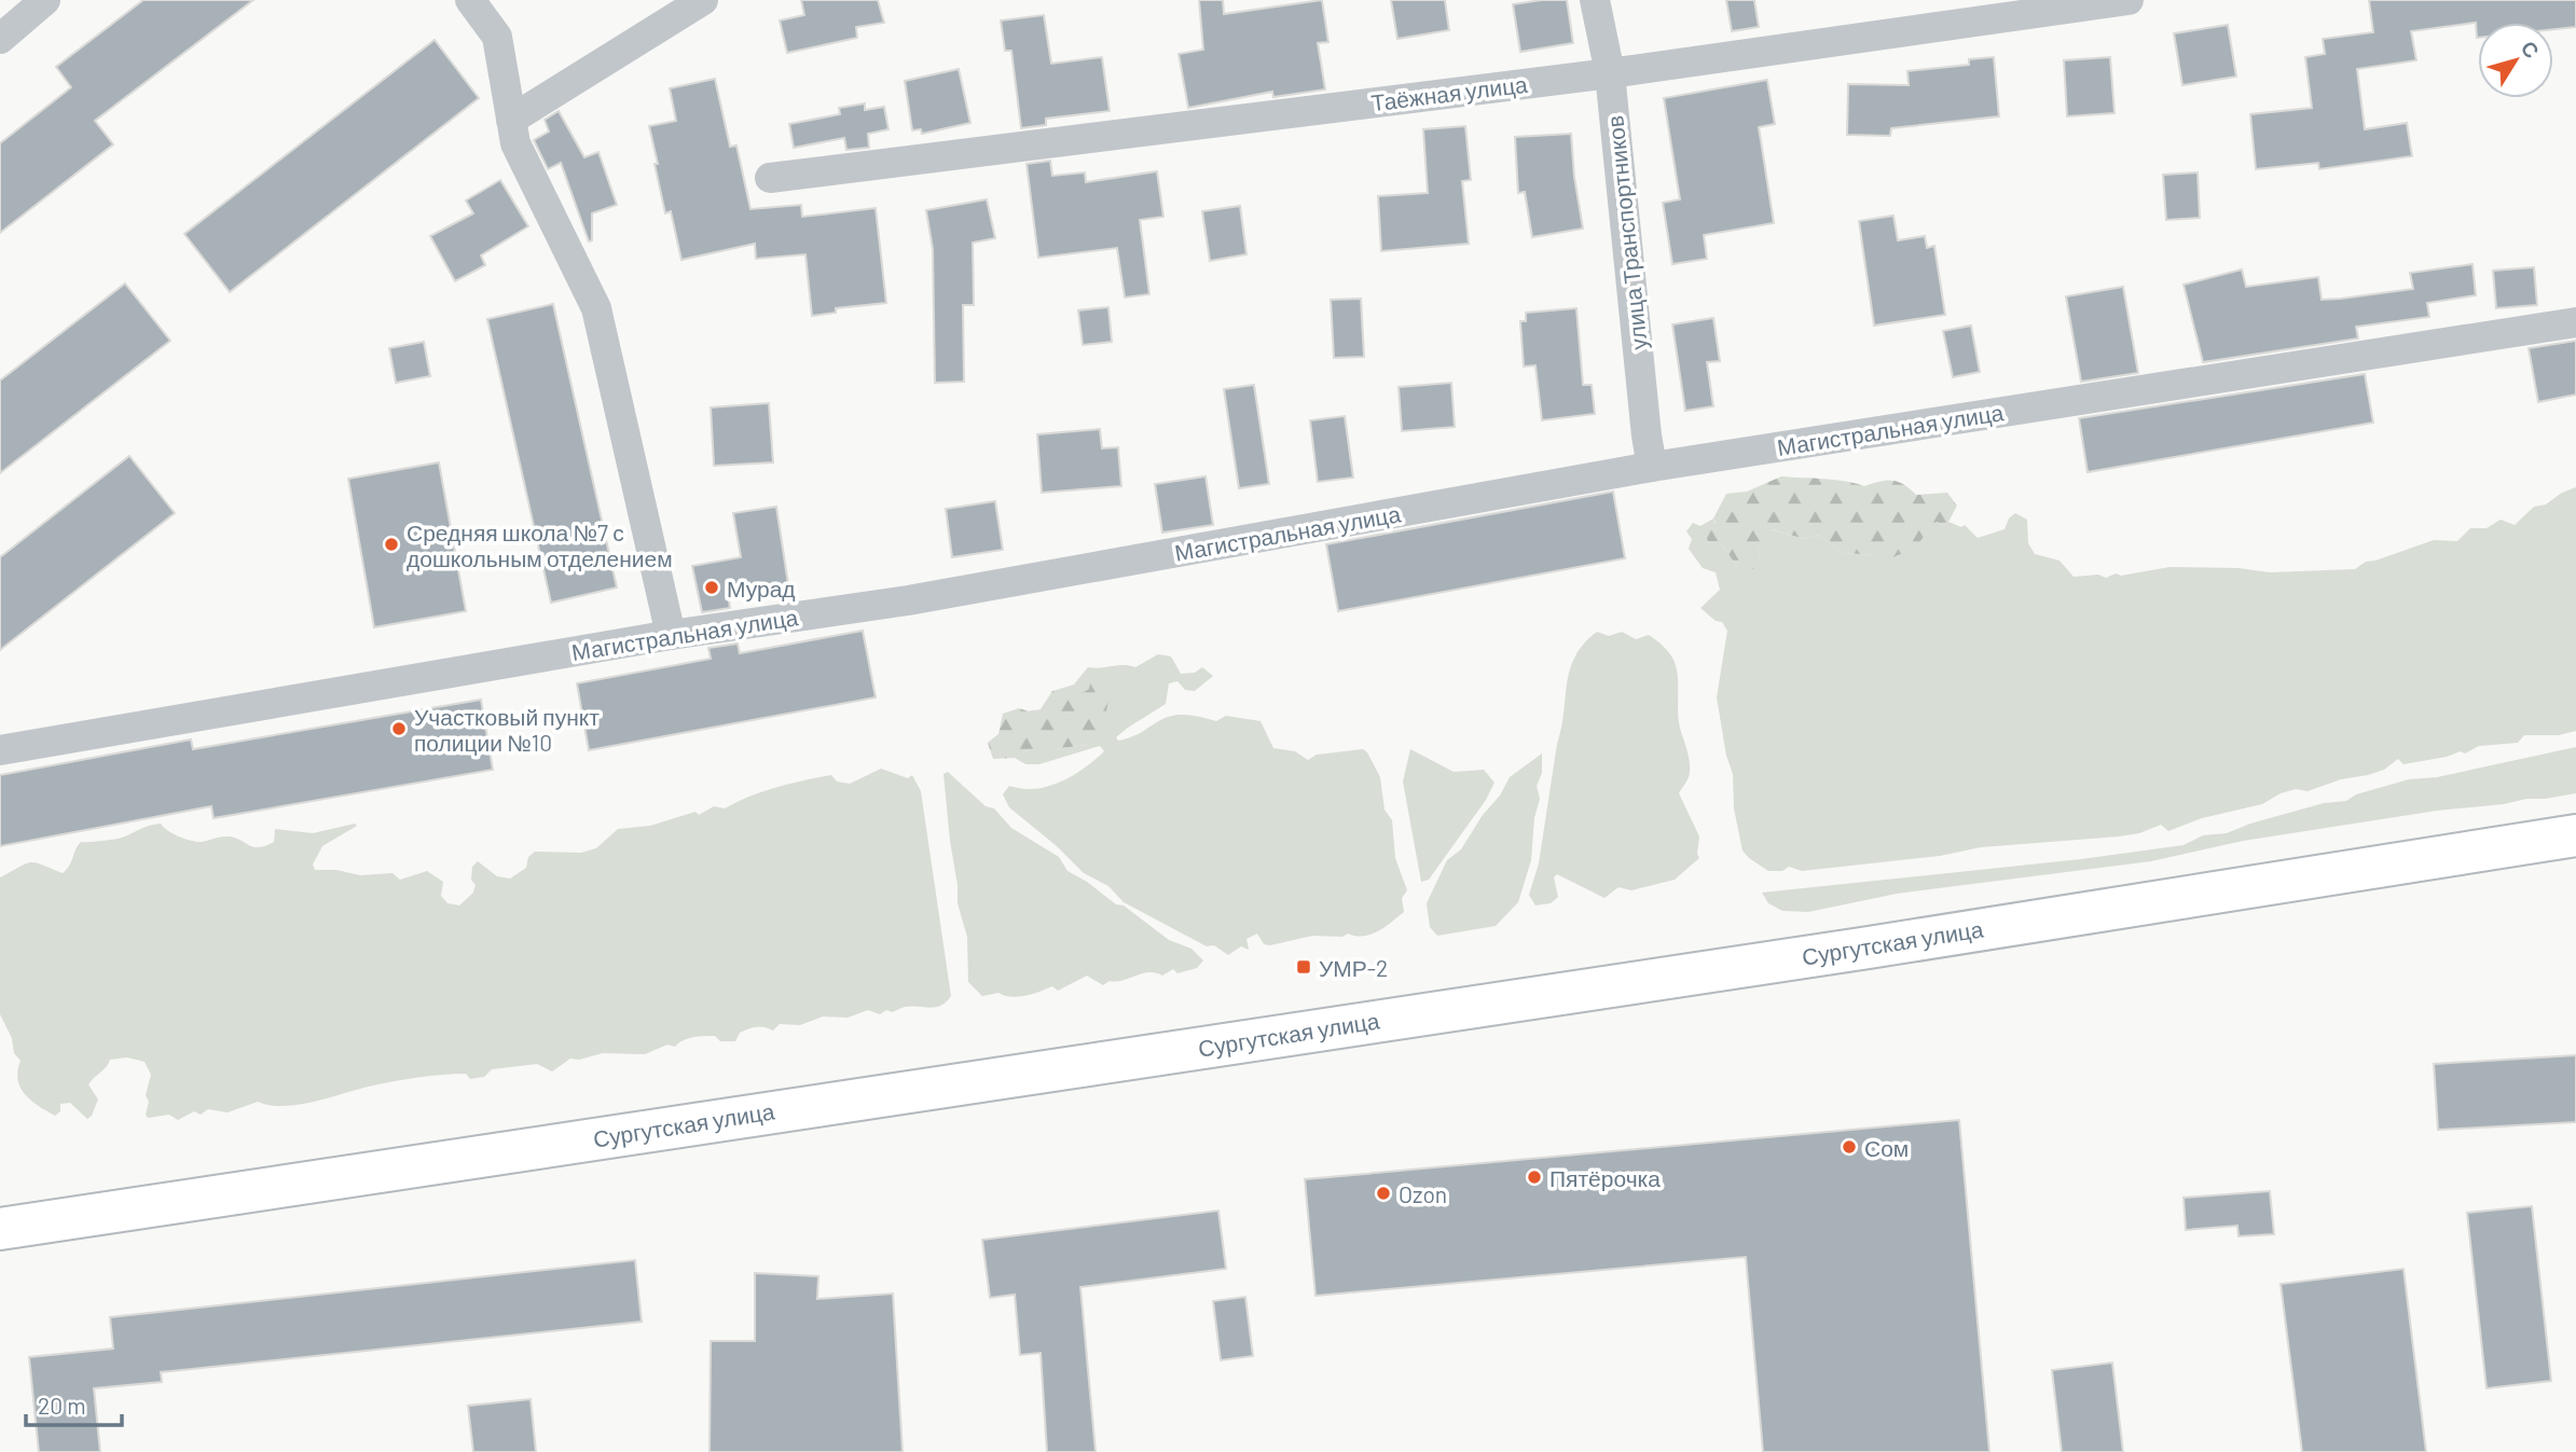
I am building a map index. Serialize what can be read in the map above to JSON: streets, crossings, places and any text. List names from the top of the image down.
{
  "streets": {
    "main road": ["Сургутская улица"],
    "street": ["Таёжная улица", "улица Транспортников", "Магистральная улица"]
  },
  "crossings": [
    ["Таёжная улица", "улица Транспортников"],
    ["улица Транспортников", "Магистральная улица"]
  ],
  "places": {
    "other": [
      "Средняя школа №7 с дошкольным отделением",
      "Мурад",
      "Участковый пункт полиции №10",
      "Сом",
      "Пятёрочка",
      "Ozon"
    ],
    "transit": ["УМР-2"]
  },
  "scale_bar": "20 m",
  "north": "top right"
}
